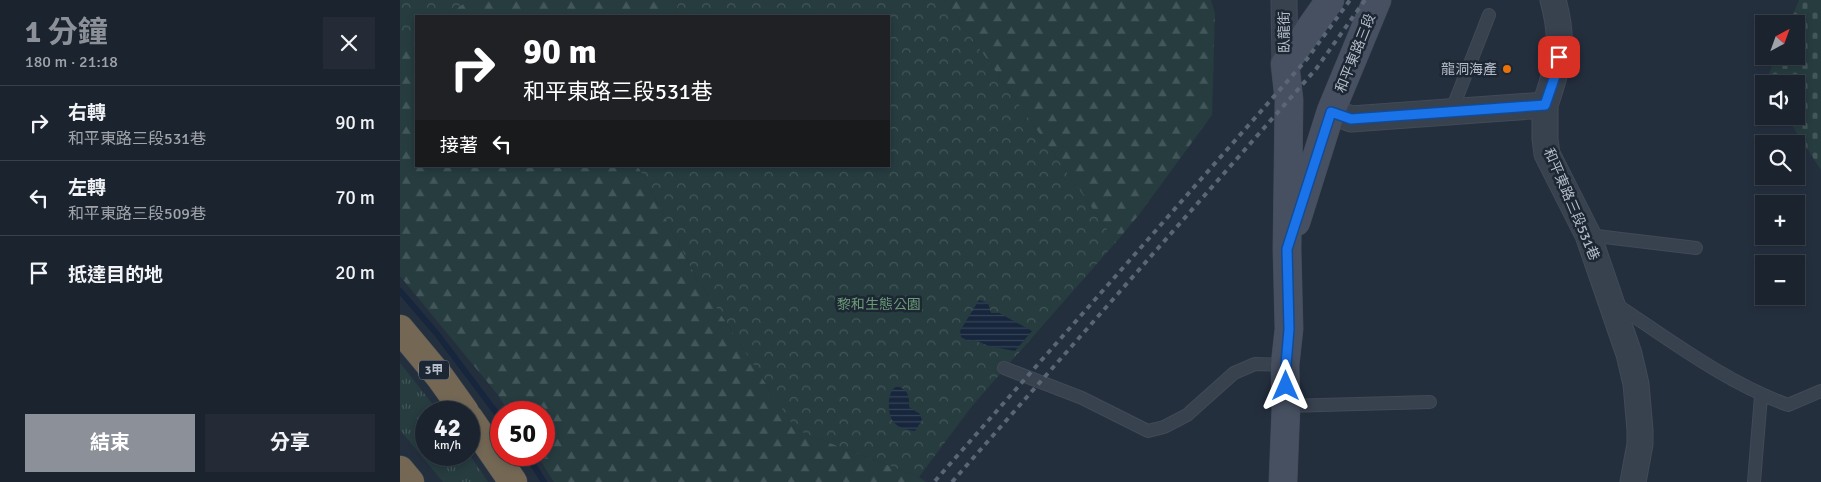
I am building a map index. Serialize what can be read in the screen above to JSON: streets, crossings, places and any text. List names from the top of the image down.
{
  "streets": {
    "highway": ["3甲"],
    "main road": ["和平東路三段"],
    "street": ["臥龍街", "和平東路三段531巷"]
  },
  "crossings": [
    ["臥龍街", "和平東路三段"]
  ],
  "parks": ["黎和生態公園"],
  "places": ["龍洞海產"],
  "north": "top right",
  "page": {
    "heading": ["1 分鐘", "180 m · 21:18"],
    "map_buttons": ["+", "−"],
    "turn": ["90 m", "和平東路三段531巷"],
    "list": [
      {
        "name": "右轉",
        "note": "和平東路三段531巷",
        "value": "90 m"
      },
      {
        "name": "左轉",
        "note": "和平東路三段509巷",
        "value": "70 m"
      },
      {
        "name": "抵達目的地",
        "value": "20 m"
      }
    ],
    "then": "接著",
    "speed": "42 km/h",
    "limit": "50",
    "buttons": ["結束", "分享"]
  }
}
